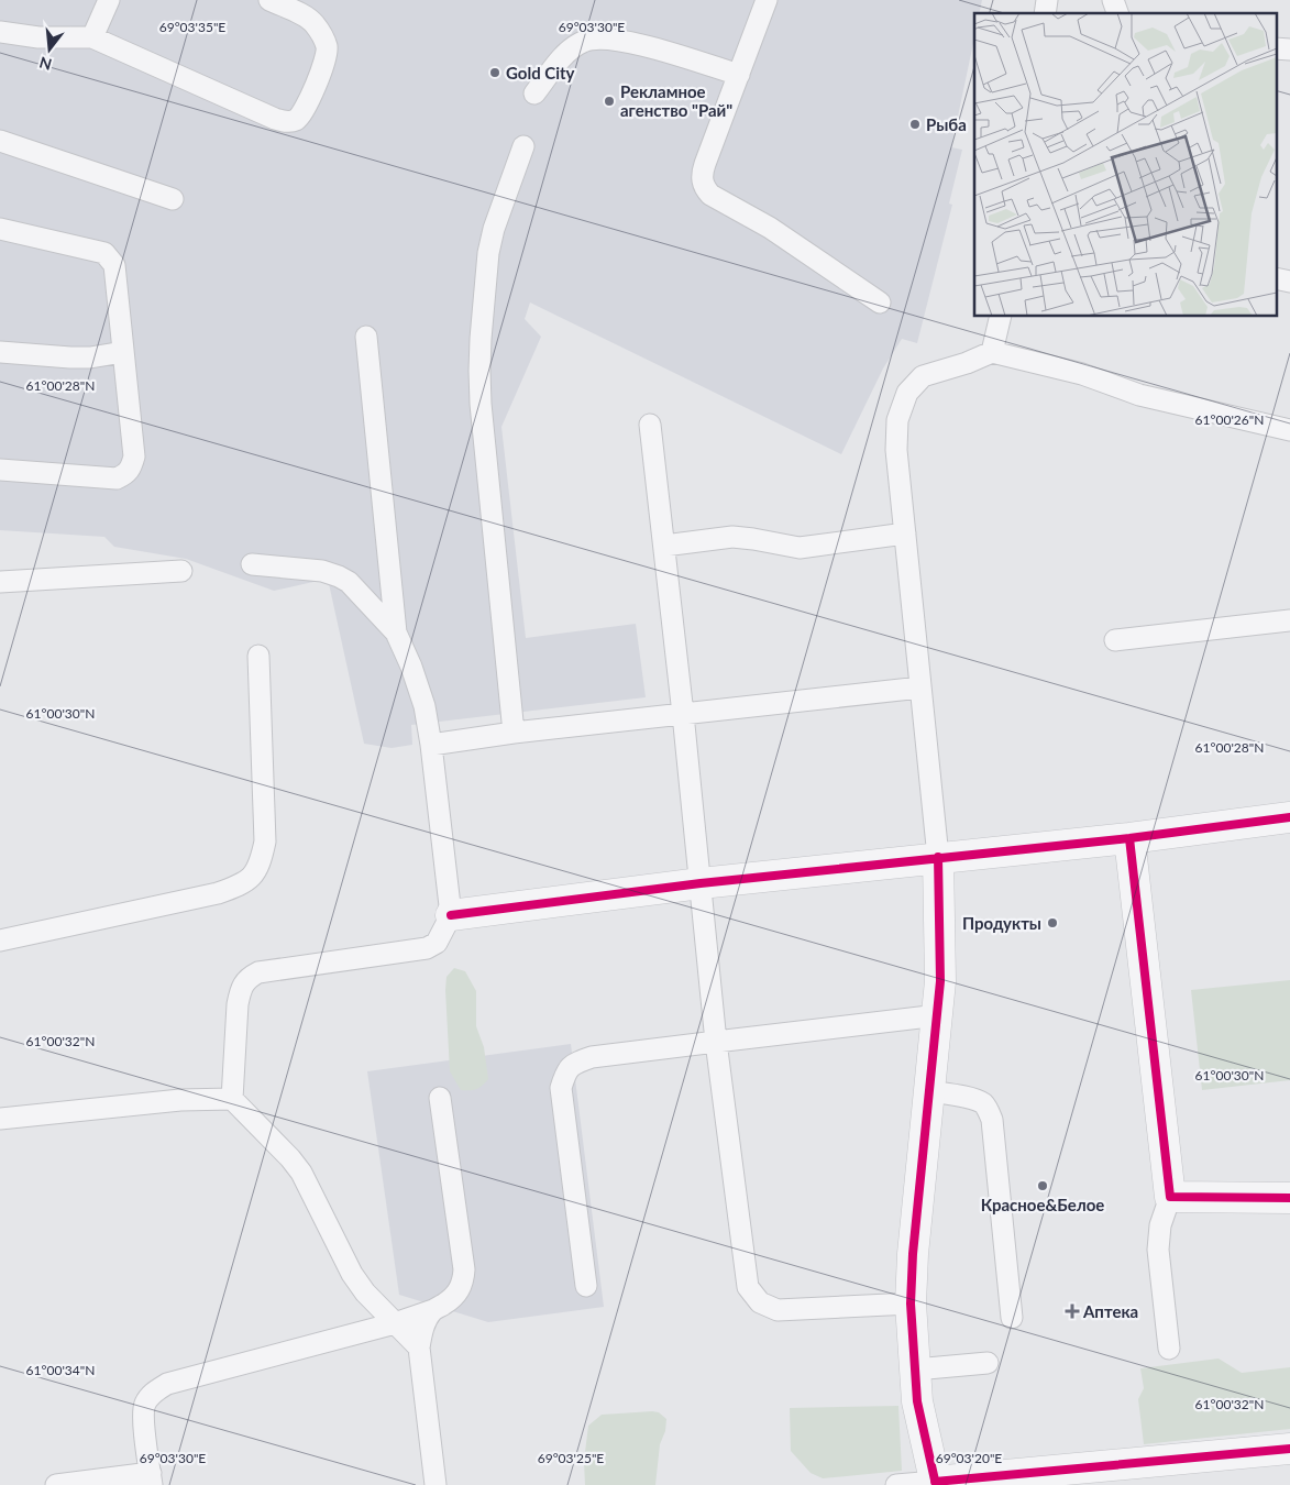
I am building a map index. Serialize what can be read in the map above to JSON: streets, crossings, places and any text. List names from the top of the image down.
{
  "places": {
    "other": [
      "Gold City",
      "Рекламное агенство \"Рай\"",
      "Рыба",
      "Продукты",
      "Красное&Белое"
    ],
    "health": ["Аптека"]
  },
  "north": "bottom",
  "coordinates": [
    "69°03'35\"E",
    "69°03'30\"E",
    "61°00'28\"N",
    "61°00'26\"N",
    "61°00'30\"N",
    "61°00'32\"N",
    "61°00'34\"N",
    "69°03'25\"E",
    "69°03'20\"E"
  ]
}
